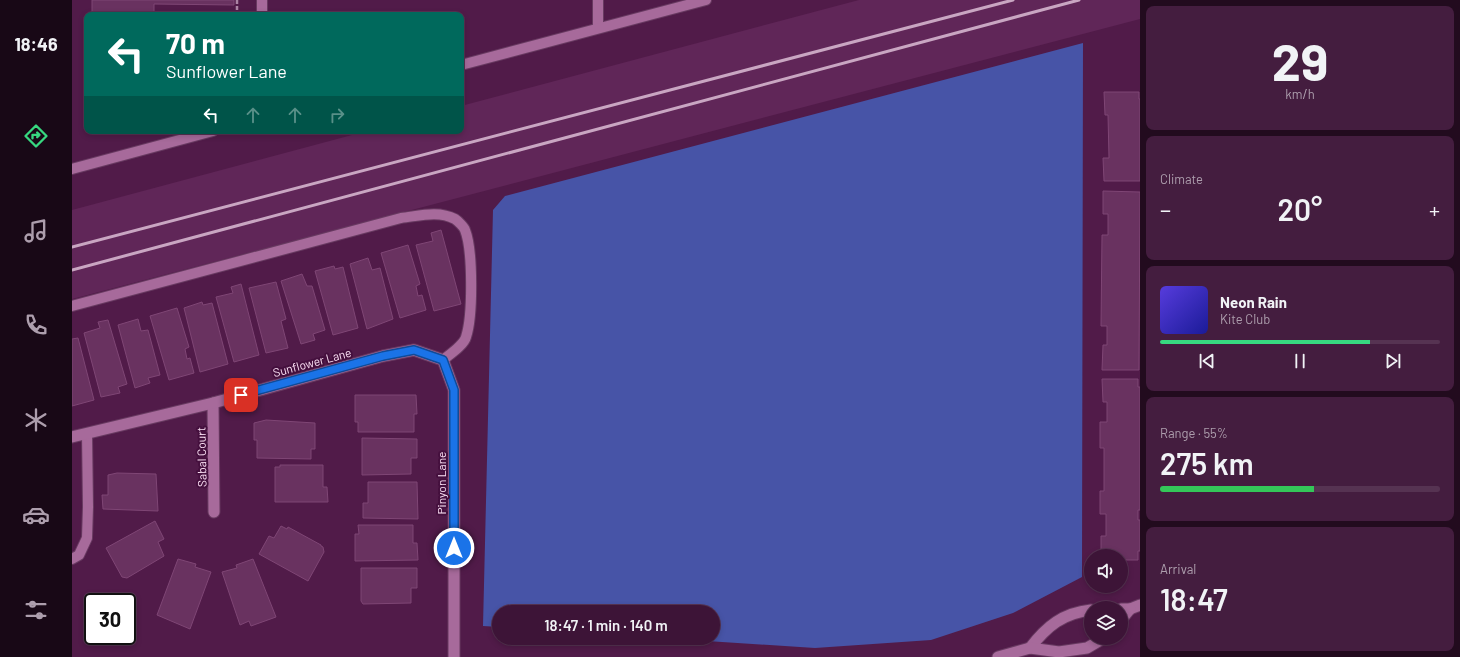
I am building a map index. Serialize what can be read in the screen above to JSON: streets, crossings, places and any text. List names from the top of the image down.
{
  "streets": {
    "street": ["Sunflower Lane", "Sabal Court", "Pinyon Lane"]
  },
  "crossings": [
    ["Sunflower Lane", "Sabal Court"],
    ["Sunflower Lane", "Pinyon Lane"]
  ],
  "page": {
    "tabs": "18:46",
    "tile": [
      ["29", "km/h"],
      "Climate",
      ["Range · 55%", "275 km"],
      ["Arrival", "18:47"]
    ],
    "turn": ["70 m", "Sunflower Lane"],
    "heat": ["−", "20°", "+"],
    "song": ["Neon Rain", "Kite Club"],
    "limit": "30",
    "trip": "18:47 · 1 min · 140 m"
  }
}
